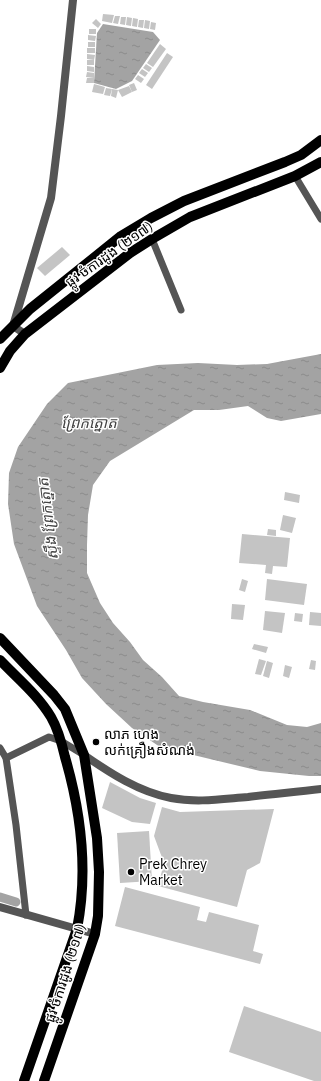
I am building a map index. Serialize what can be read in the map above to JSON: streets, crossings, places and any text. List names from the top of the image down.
{
  "streets": {
    "main road": ["ផ្លូវ ចំការដូង (២១៧)"]
  },
  "water": ["ព្រែកត្នោត", "ស្ទឹង ព្រែកត្នោត"],
  "places": ["លាភ ហេង លក់គ្រឿងសំណង់", "Prek Chrey Market"]
}
